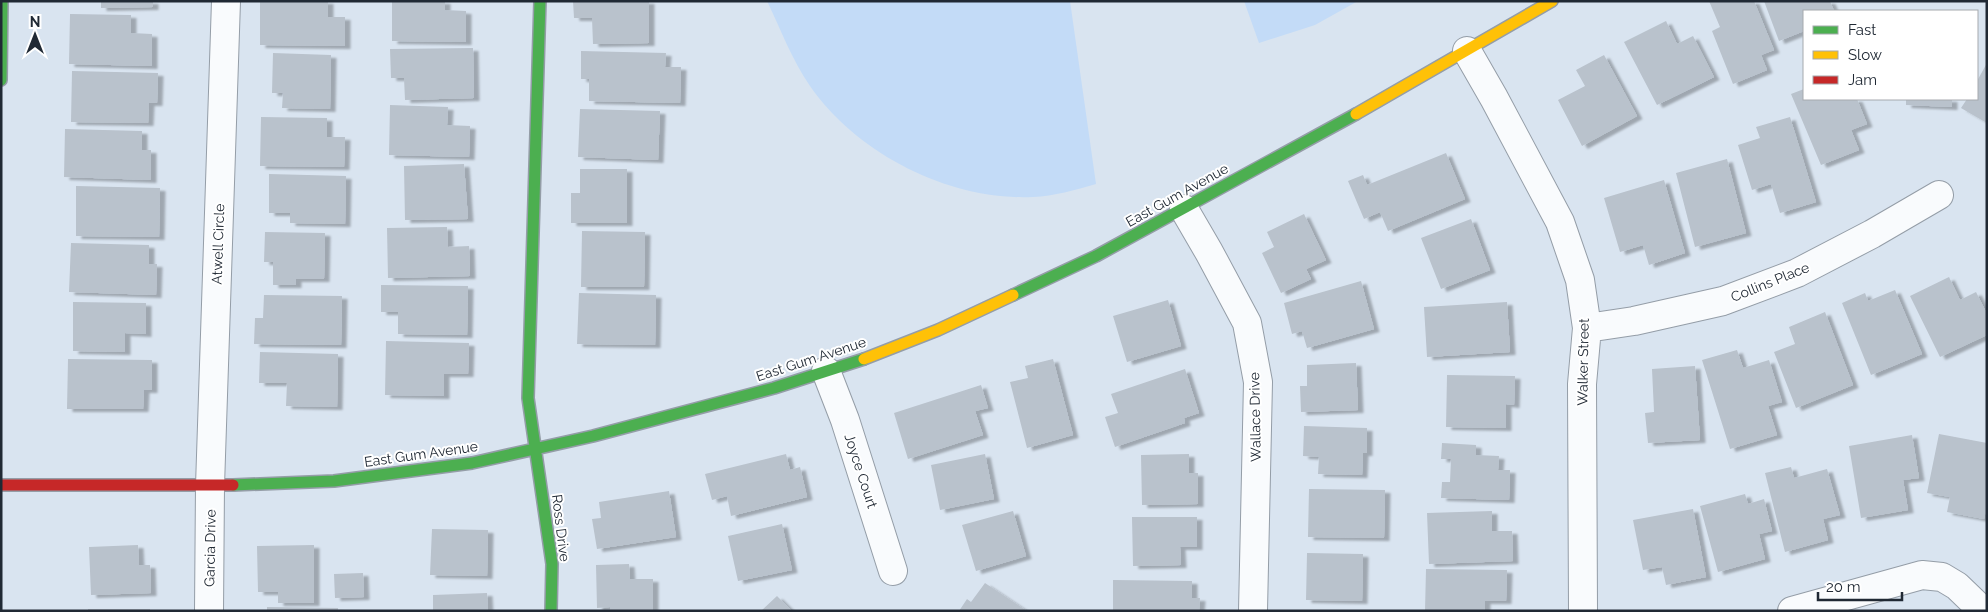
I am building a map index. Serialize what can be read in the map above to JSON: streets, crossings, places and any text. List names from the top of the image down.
{
  "streets": {
    "street": [
      "East Gum Avenue",
      "Atwell Circle",
      "Collins Place",
      "Walker Street",
      "Wallace Drive",
      "Joyce Court",
      "Ross Drive",
      "Garcia Drive"
    ]
  },
  "crossings": [
    ["East Gum Avenue", "Atwell Circle"],
    ["East Gum Avenue", "Walker Street"],
    ["East Gum Avenue", "Wallace Drive"],
    ["East Gum Avenue", "Joyce Court"],
    ["East Gum Avenue", "Ross Drive"],
    ["East Gum Avenue", "Garcia Drive"],
    ["Atwell Circle", "Garcia Drive"],
    ["Collins Place", "Walker Street"]
  ],
  "legend": ["Fast", "Slow", "Jam"],
  "scale_bar": "20 m",
  "north": "top"
}
